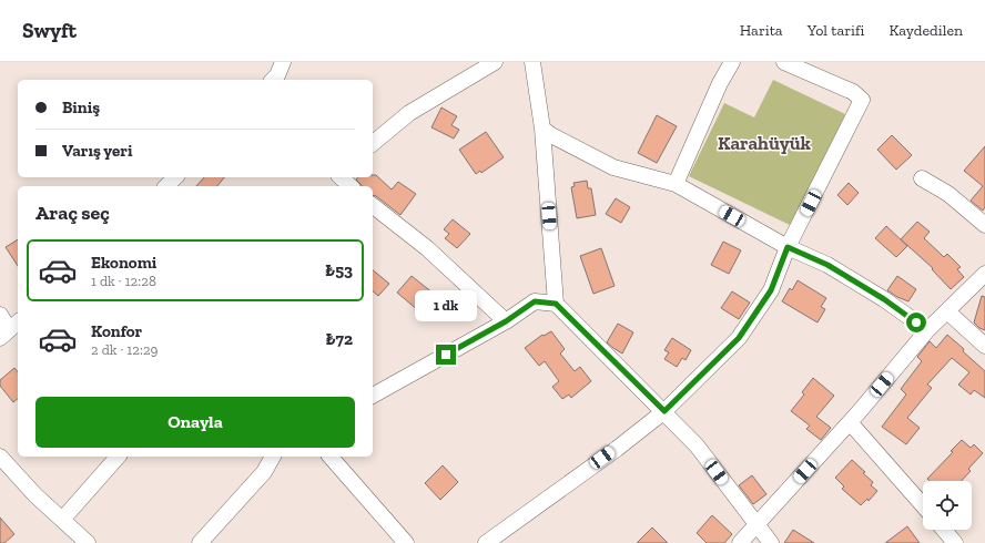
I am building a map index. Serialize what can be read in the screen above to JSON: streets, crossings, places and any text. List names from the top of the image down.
{
  "districts": ["Karahüyük"],
  "page": {
    "header": "Swyft",
    "nav": ["Harita", "Yol tarifi", "Kaydedilen"],
    "banner": ["Biniş", "Varış yeri"],
    "heading": "Araç seç",
    "list": [
      {
        "name": "Ekonomi",
        "note": "1 dk · 12:28",
        "value": "₺53"
      },
      {
        "name": "Konfor",
        "note": "2 dk · 12:29",
        "value": "₺72"
      }
    ],
    "bubble": "1 dk",
    "buttons": "Onayla"
  }
}
